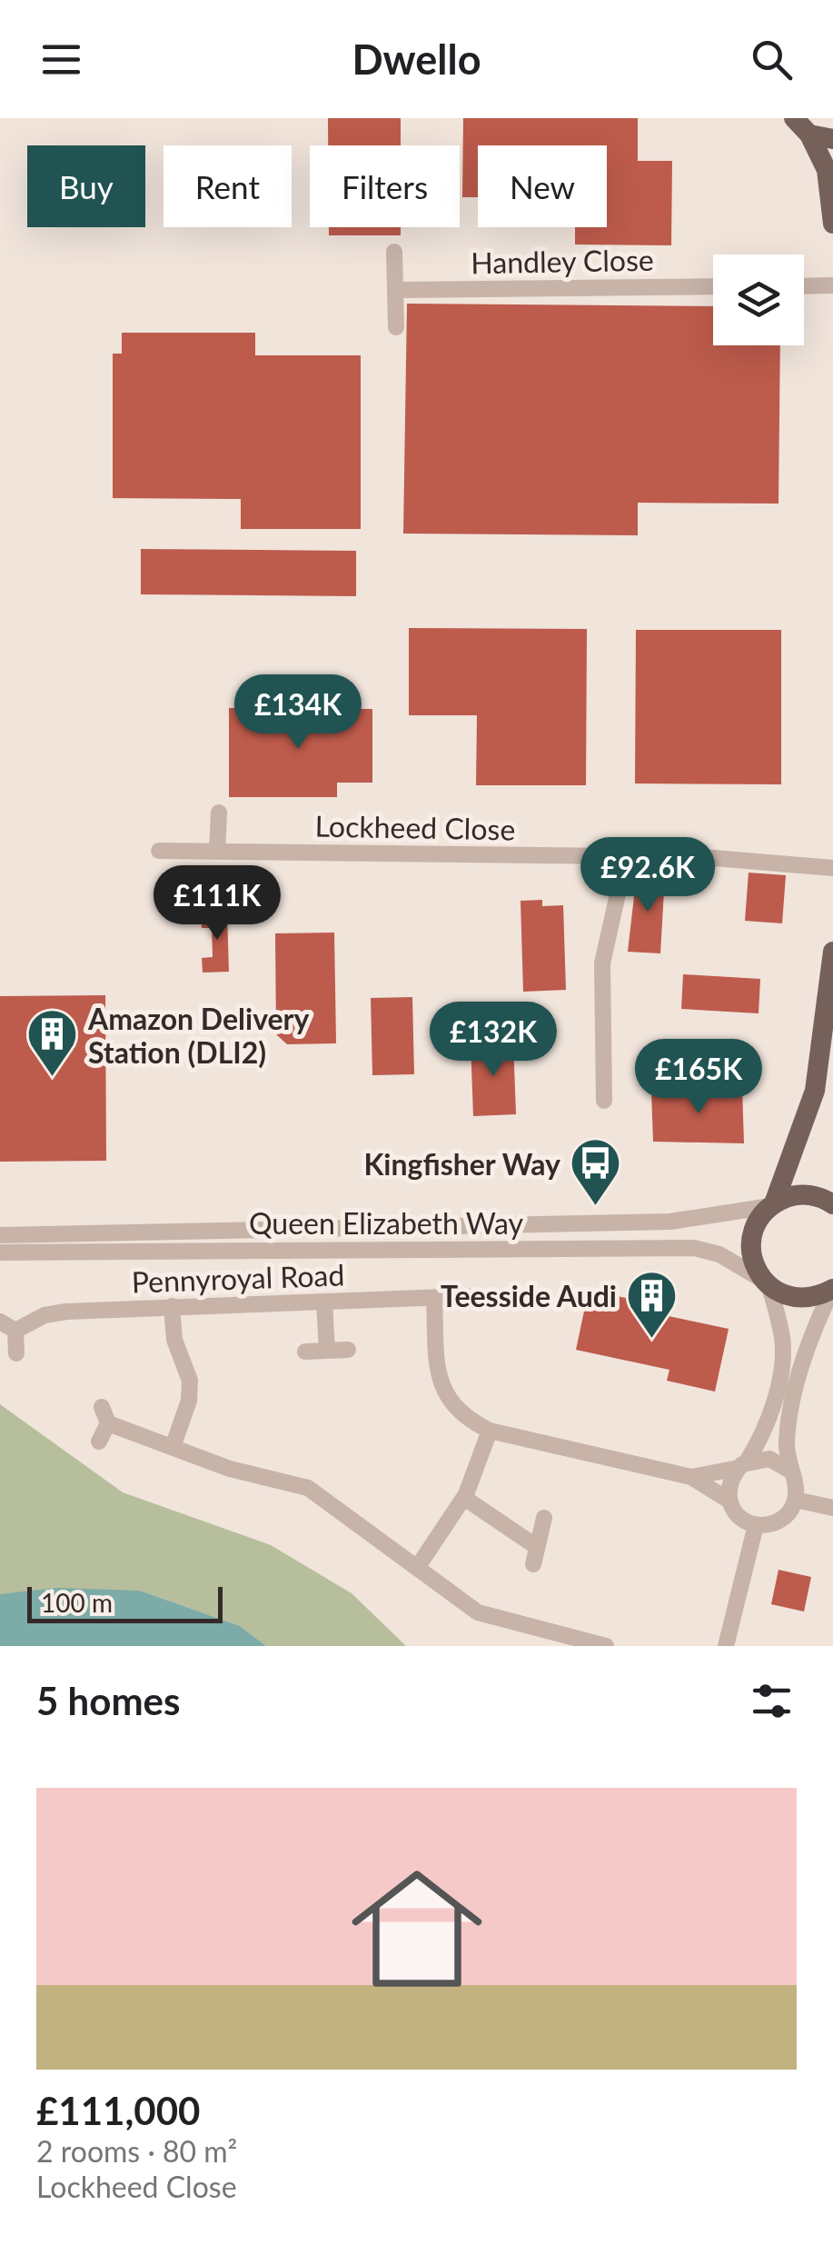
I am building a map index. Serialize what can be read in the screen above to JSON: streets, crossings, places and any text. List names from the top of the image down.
{
  "streets": {
    "street": [
      "Handley Close",
      "Lockheed Close",
      "Queen Elizabeth Way",
      "Pennyroyal Road"
    ]
  },
  "places": {
    "building": ["Amazon Delivery Station (DLI2)", "Teesside Audi"],
    "bus stop": ["Kingfisher Way"]
  },
  "scale_bar": "100 m",
  "page": {
    "header": "Dwello",
    "chip": [
      "Buy",
      "Rent",
      "Filters",
      "New"
    ],
    "price": [
      "£134K",
      "£92.6K",
      "£111K",
      "£132K",
      "£165K"
    ],
    "scale": "100 m",
    "heading": "5 homes",
    "list": [
      {
        "name": "£111,000",
        "note": "2 rooms · 80 m² · Lockheed Close"
      }
    ]
  }
}
